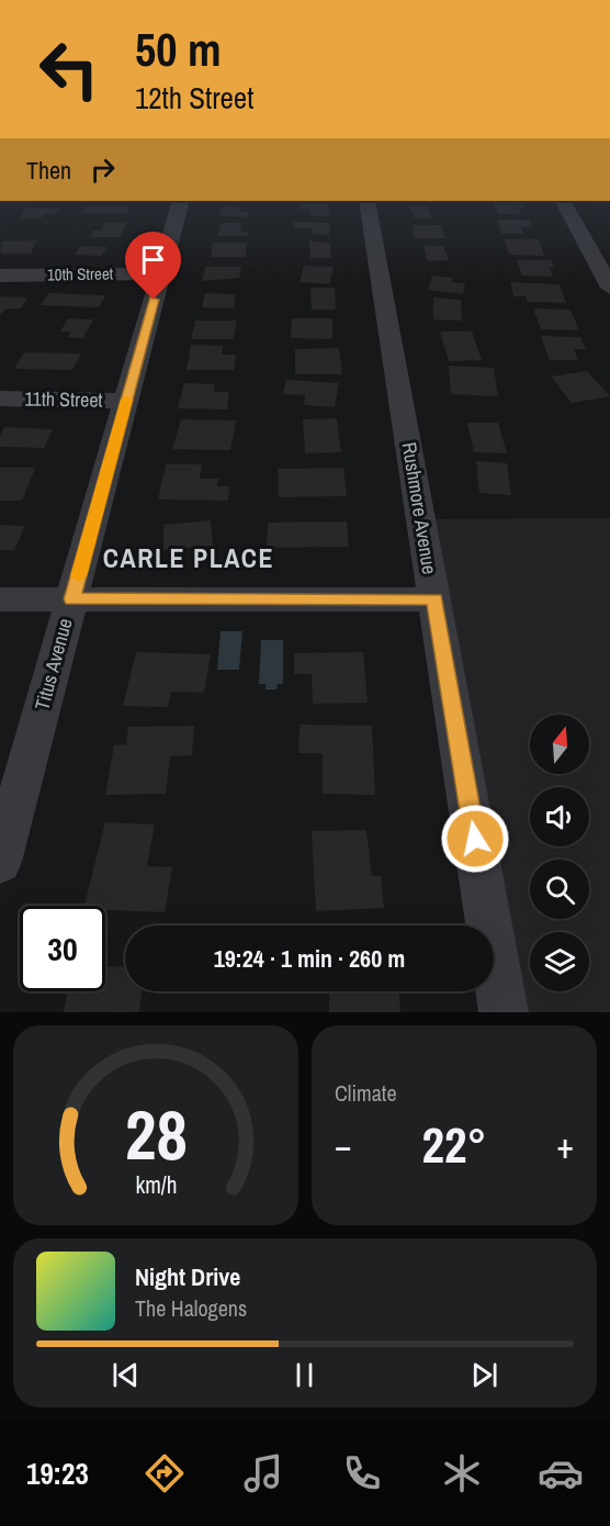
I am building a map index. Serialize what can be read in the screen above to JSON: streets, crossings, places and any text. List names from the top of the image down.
{
  "streets": {
    "street": [
      "10th Street",
      "11th Street",
      "Rushmore Avenue",
      "Titus Avenue"
    ]
  },
  "crossings": [
    ["10th Street", "Titus Avenue"],
    ["11th Street", "Titus Avenue"]
  ],
  "districts": ["CARLE PLACE"],
  "north": "top",
  "page": {
    "turn": ["50 m", "12th Street"],
    "then": "Then",
    "limit": "30",
    "trip": "19:24 · 1 min · 260 m",
    "tile": "Climate",
    "heat": ["−", "22°", "+"],
    "song": ["Night Drive", "The Halogens"],
    "tabs": "19:23",
    "gauge": ["28", "km/h"]
  }
}
